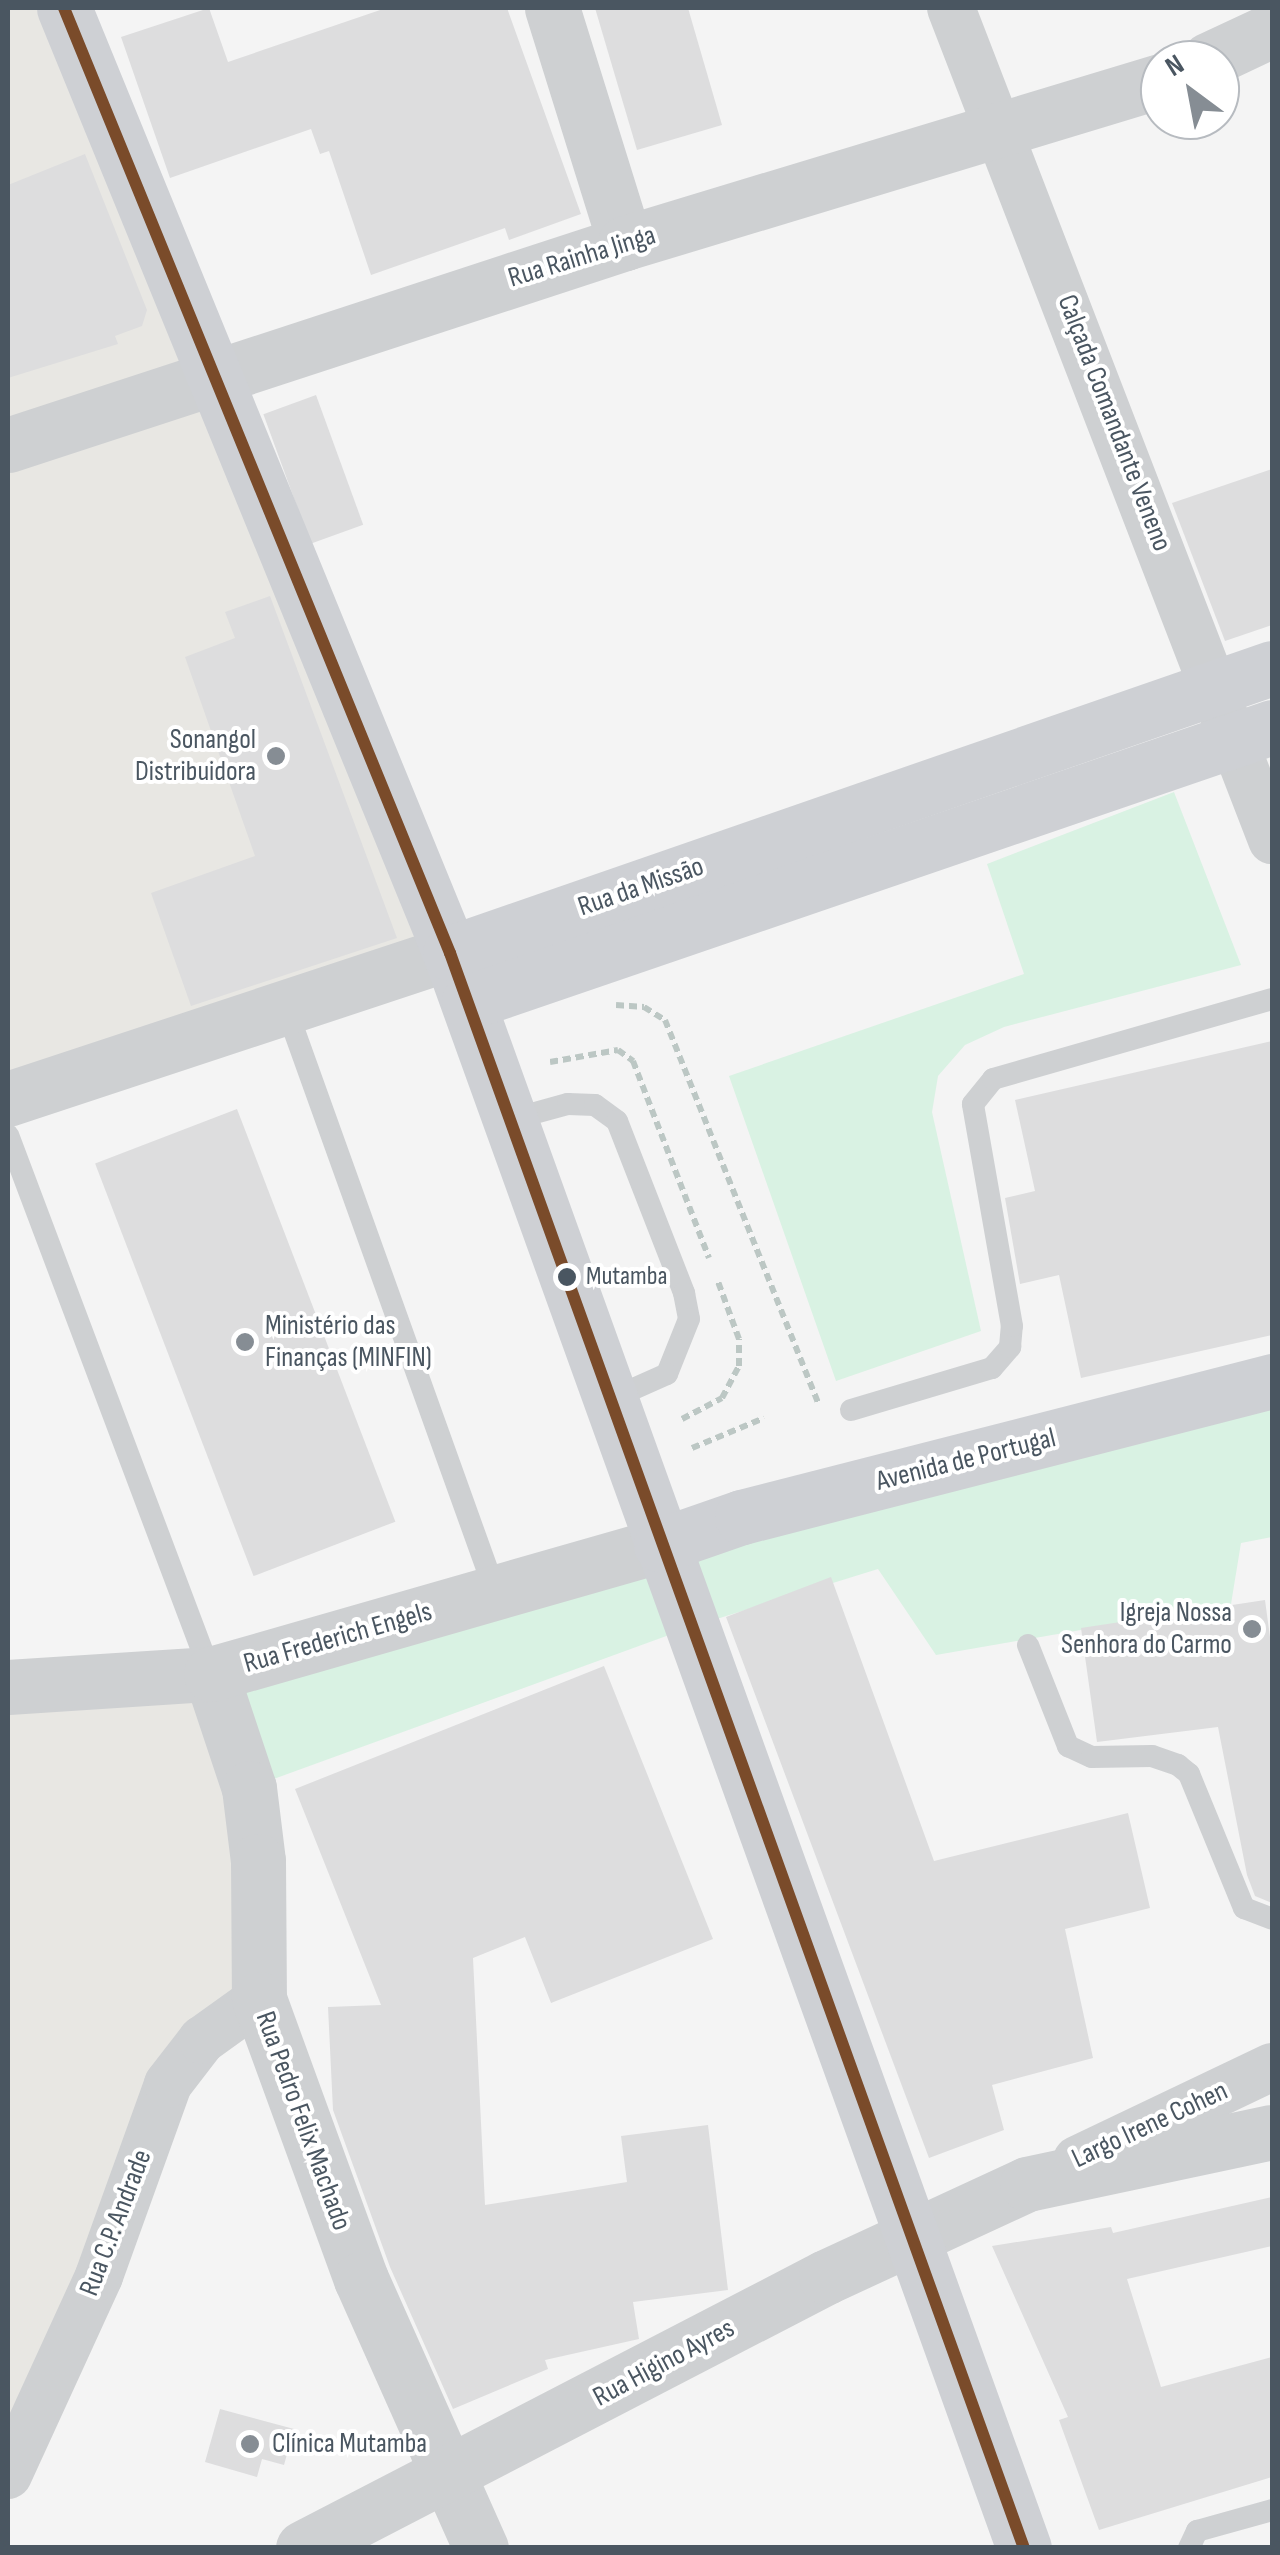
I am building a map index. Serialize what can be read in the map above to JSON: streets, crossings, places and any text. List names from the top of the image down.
{
  "streets": {
    "main road": ["Rua da Missão", "Avenida de Portugal"],
    "street": [
      "Rua Rainha Jinga",
      "Calçada Comandante Veneno",
      "Rua Frederich Engels",
      "Rua Pedro Felix Machado",
      "Largo Irene Cohen",
      "Rua C.P. Andrade",
      "Rua Higino Ayres"
    ]
  },
  "crossings": [
    ["Rua Rainha Jinga", "Calçada Comandante Veneno"],
    ["Calçada Comandante Veneno", "Rua da Missão"],
    ["Avenida de Portugal", "Rua Frederich Engels"],
    ["Rua Frederich Engels", "Rua Pedro Felix Machado"],
    ["Rua Pedro Felix Machado", "Rua C.P. Andrade"],
    ["Rua Pedro Felix Machado", "Rua Higino Ayres"],
    ["Largo Irene Cohen", "Rua Higino Ayres"]
  ],
  "places": [
    "Sonangol Distribuidora",
    "Mutamba",
    "Ministério das Finanças (MINFIN)",
    "Igreja Nossa Senhora do Carmo",
    "Clínica Mutamba"
  ],
  "north": "top left"
}
